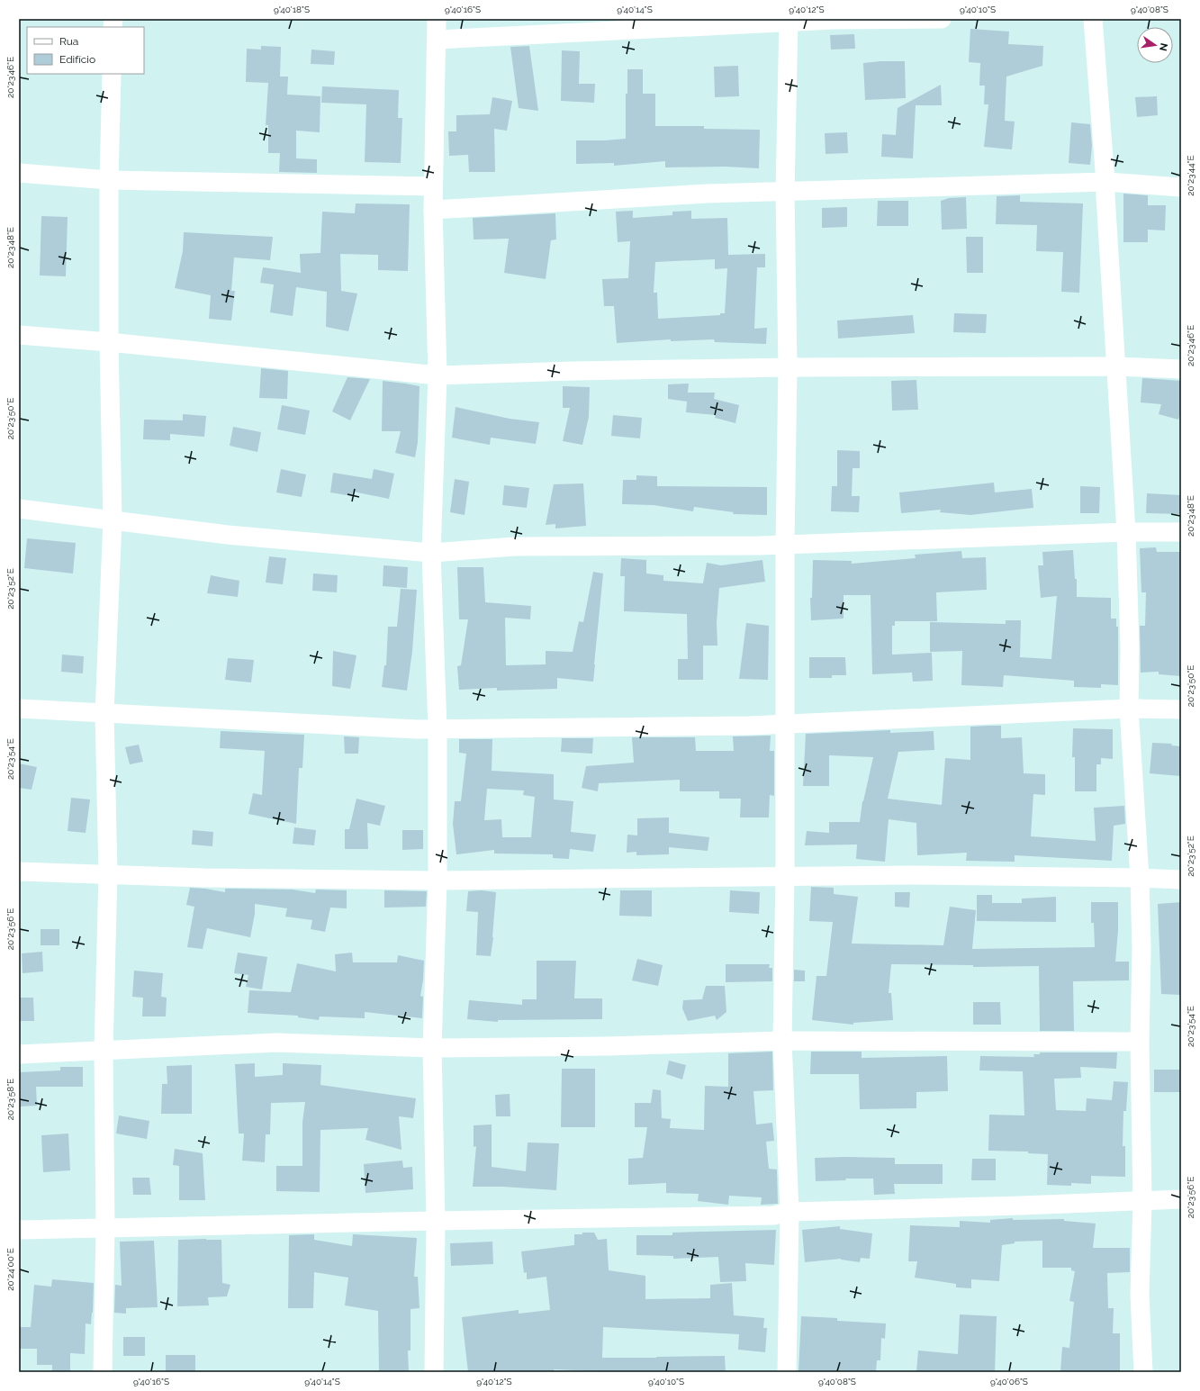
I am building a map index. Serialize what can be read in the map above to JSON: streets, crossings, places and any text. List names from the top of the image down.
{
  "legend": ["Rua", "Edifício"],
  "north": "right",
  "coordinates": [
    "9°40'18\"S",
    "9°40'16\"S",
    "9°40'14\"S",
    "9°40'12\"S",
    "9°40'10\"S",
    "9°40'08\"S",
    "20°23'46\"E",
    "20°23'44\"E",
    "20°23'48\"E",
    "20°23'50\"E",
    "20°23'52\"E",
    "20°23'54\"E",
    "20°23'56\"E",
    "20°23'58\"E",
    "20°24'00\"E",
    "9°40'06\"S"
  ]
}
